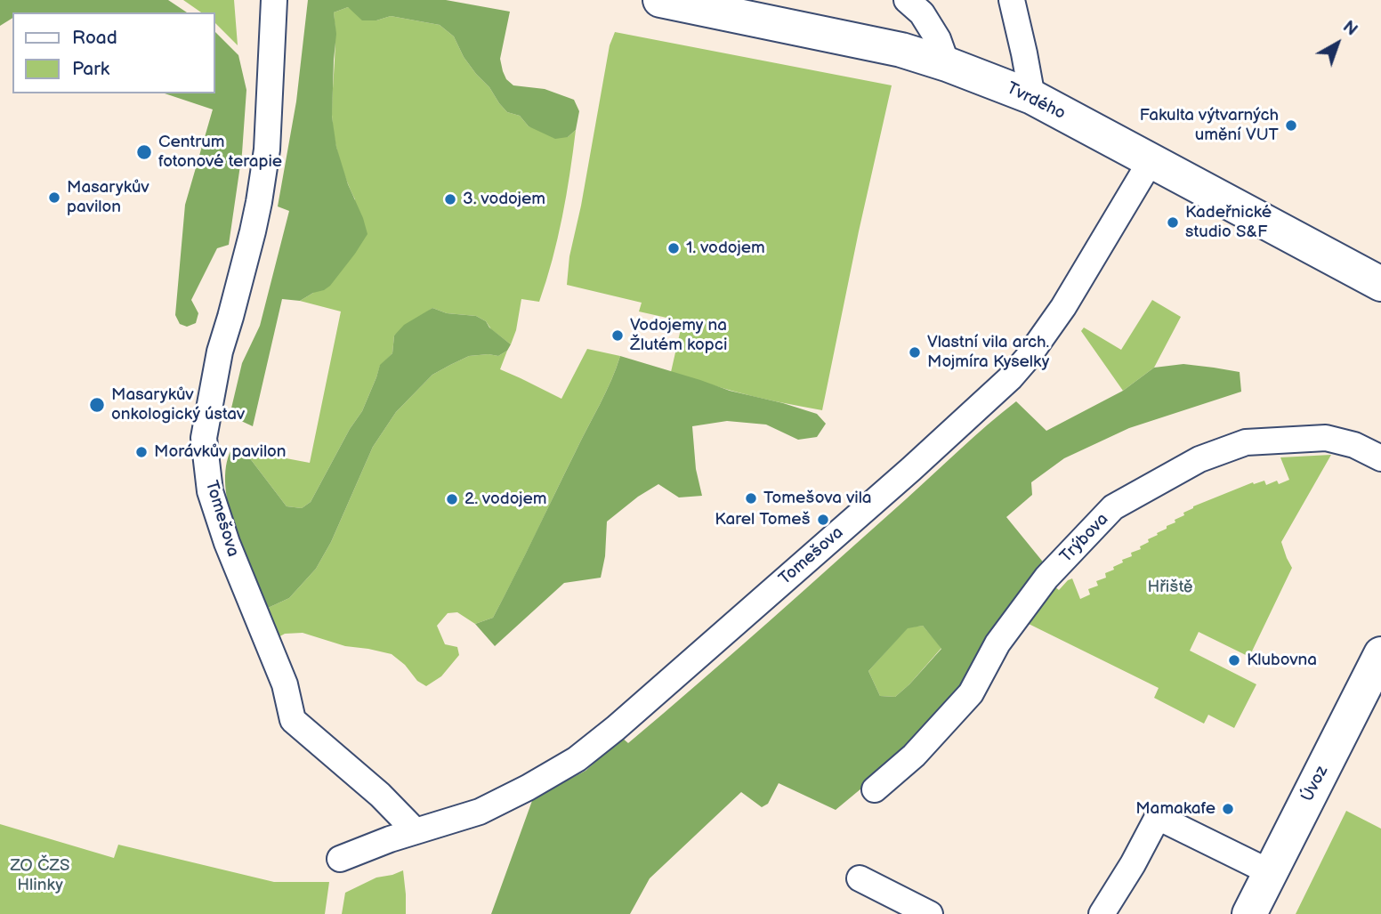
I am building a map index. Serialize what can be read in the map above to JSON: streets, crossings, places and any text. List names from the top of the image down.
{
  "streets": {
    "street": [
      "Tvrdého",
      "Tomešova",
      "Trýbova",
      "Úvoz"
    ]
  },
  "crossings": [
    ["Tvrdého", "Tomešova"]
  ],
  "parks": ["Hřiště", "ZO ČZS Hlinky"],
  "places": [
    "Fakulta výtvarných umění VUT",
    "Centrum fotonové terapie",
    "Masarykův pavilon",
    "3. vodojem",
    "Kadeřnické studio S&F",
    "1. vodojem",
    "Vodojemy na Žlutém kopci",
    "Vlastní vila arch. Mojmíra Kyselky",
    "Masarykův onkologický ústav",
    "Morávkův pavilon",
    "Tomešova vila",
    "2. vodojem",
    "Karel Tomeš",
    "Klubovna",
    "Mamakafe"
  ],
  "legend": ["Road", "Park"],
  "north": "top right"
}
